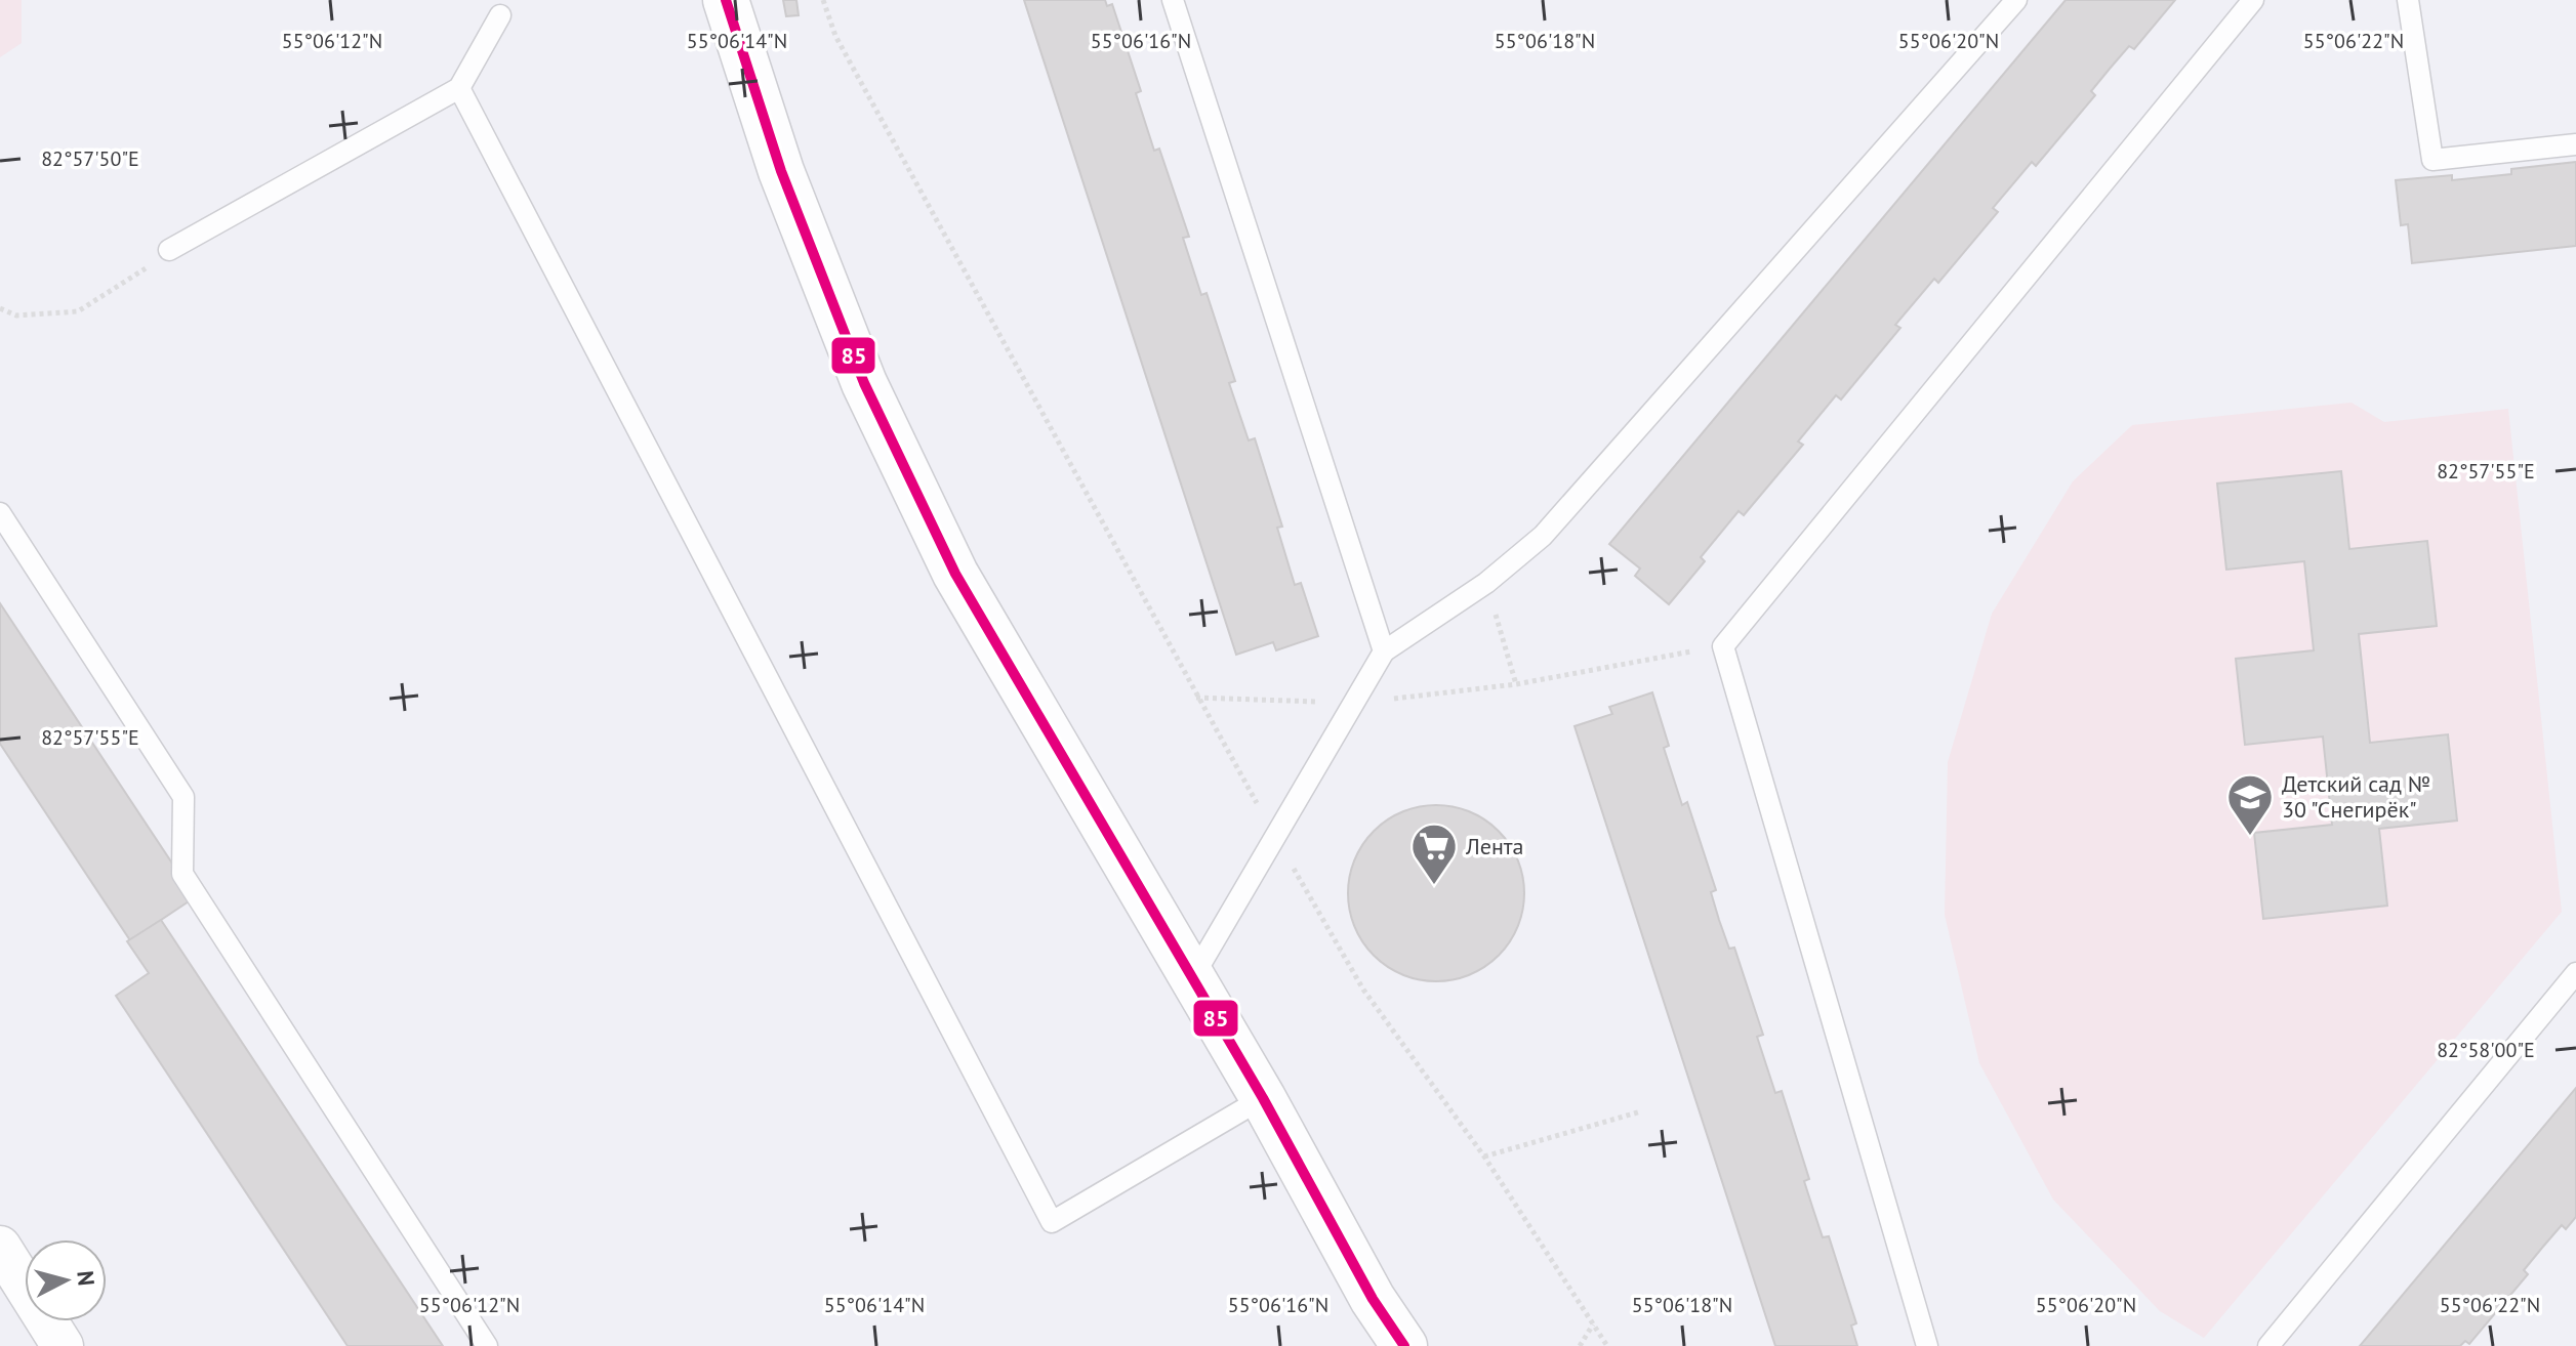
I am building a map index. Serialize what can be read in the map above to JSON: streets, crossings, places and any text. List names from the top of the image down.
{
  "places": {
    "school or university": ["Детский сад № 30 \"Снегирёк\""],
    "supermarket": ["Лента"]
  },
  "lines": ["transit line 85"],
  "north": "right",
  "coordinates": [
    "55°06'12\"N",
    "55°06'14\"N",
    "55°06'16\"N",
    "55°06'18\"N",
    "55°06'20\"N",
    "55°06'22\"N",
    "82°57'50\"E",
    "82°57'55\"E",
    "82°58'00\"E"
  ]
}
